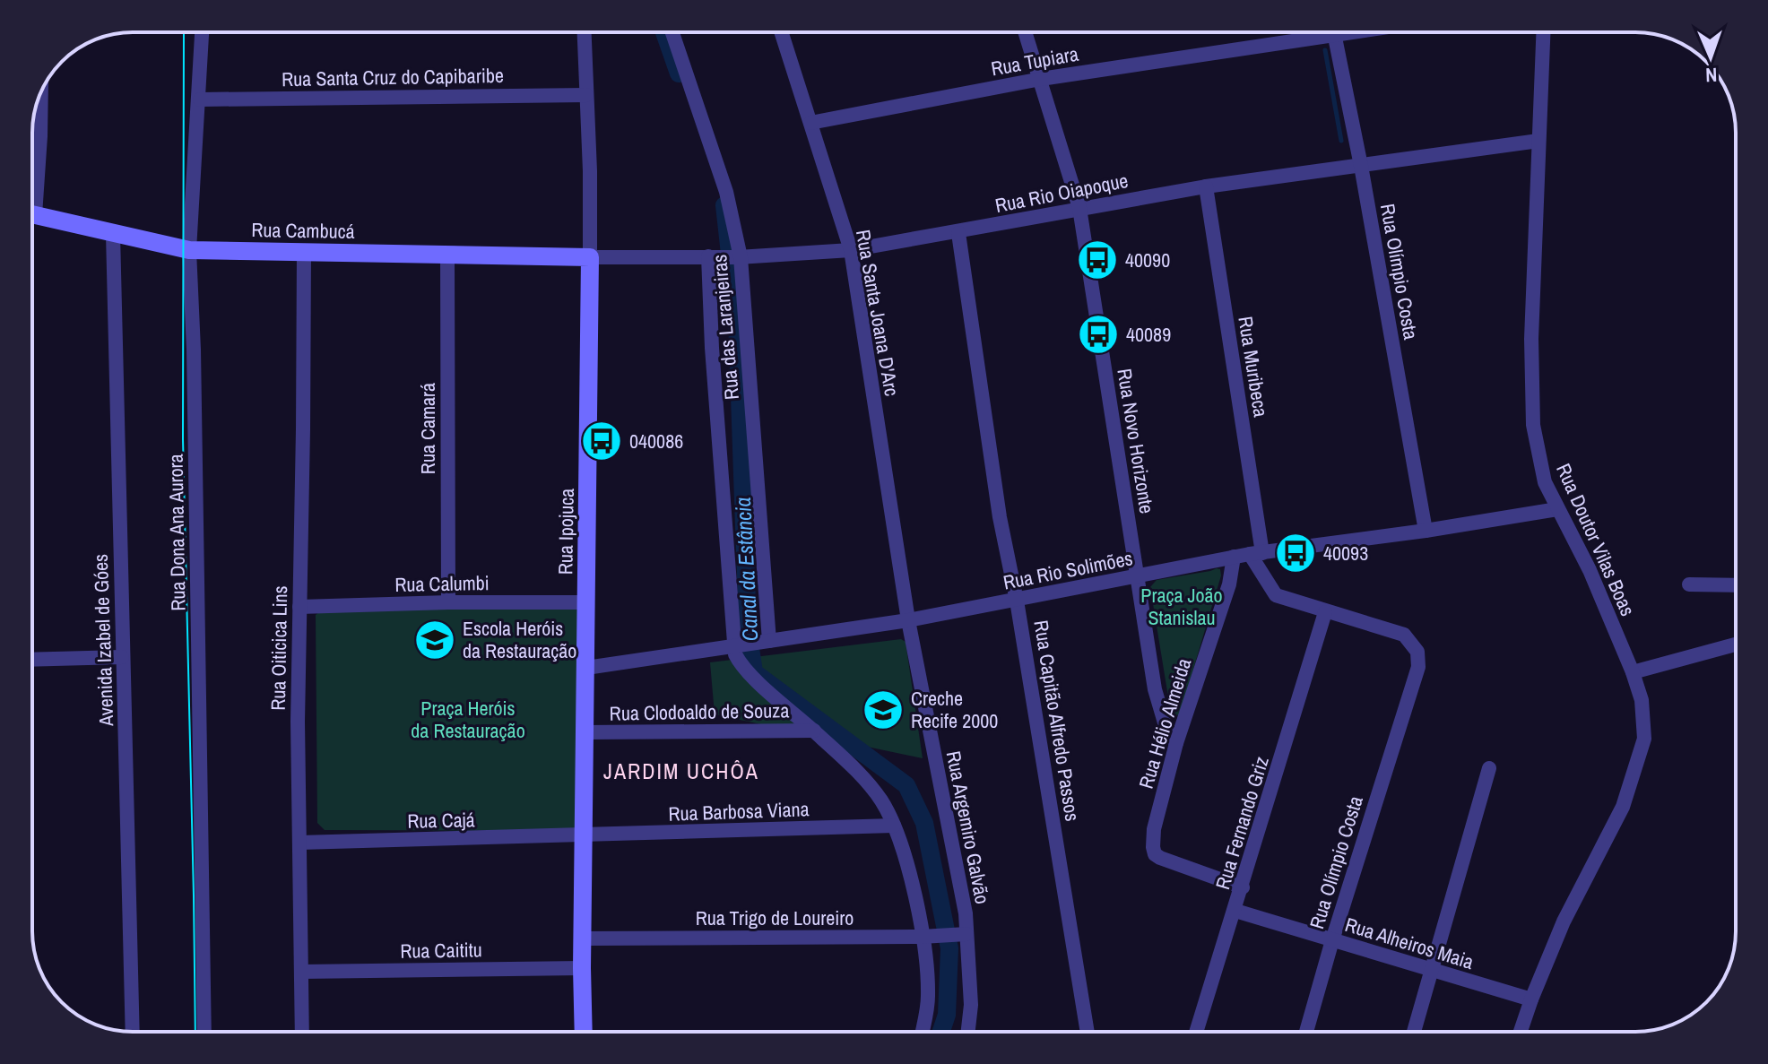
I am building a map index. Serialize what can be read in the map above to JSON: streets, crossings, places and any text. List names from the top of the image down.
{
  "streets": {
    "main road": ["Rua Cambucá", "Rua Ipojuca"],
    "street": [
      "Rua Tupiara",
      "Rua Santa Cruz do Capibaribe",
      "Rua Rio Oiapoque",
      "Rua Olímpio Costa",
      "Rua Santa Joana D'Arc",
      "Rua das Laranjeiras",
      "Rua Muribeca",
      "Rua Camará",
      "Rua Novo Horizonte",
      "Rua Dona Ana Aurora",
      "Rua Doutor Vilas Boas",
      "Rua Rio Solimões",
      "Rua Calumbi",
      "Avenida Izabel de Góes",
      "Rua Oiticica Lins",
      "Rua Clodoaldo de Souza",
      "Rua Capitão Alfredo Passos",
      "Rua Hélio Almeida",
      "Rua Barbosa Viana",
      "Rua Cajá",
      "Rua Fernando Griz",
      "Rua Argemiro Galvão",
      "Rua Trigo de Loureiro",
      "Rua Alheiros Maia",
      "Rua Caititu"
    ]
  },
  "crossings": [
    ["Rua Tupiara", "Rua Olímpio Costa"],
    ["Rua Tupiara", "Rua Santa Joana D'Arc"],
    ["Rua Tupiara", "Rua Novo Horizonte"],
    ["Rua Santa Cruz do Capibaribe", "Rua Ipojuca"],
    ["Rua Santa Cruz do Capibaribe", "Rua Dona Ana Aurora"],
    ["Rua Rio Oiapoque", "Rua Cambucá"],
    ["Rua Rio Oiapoque", "Rua Olímpio Costa"],
    ["Rua Rio Oiapoque", "Rua Santa Joana D'Arc"],
    ["Rua Rio Oiapoque", "Rua das Laranjeiras"],
    ["Rua Rio Oiapoque", "Rua Muribeca"],
    ["Rua Rio Oiapoque", "Rua Novo Horizonte"],
    ["Rua Rio Oiapoque", "Rua Ipojuca"],
    ["Rua Rio Oiapoque", "Rua Doutor Vilas Boas"],
    ["Rua Rio Oiapoque", "Rua Capitão Alfredo Passos"],
    ["Rua Cambucá", "Rua Camará"],
    ["Rua Cambucá", "Rua Ipojuca"],
    ["Rua Cambucá", "Rua Dona Ana Aurora"],
    ["Rua Cambucá", "Avenida Izabel de Góes"],
    ["Rua Cambucá", "Rua Oiticica Lins"],
    ["Rua Olímpio Costa", "Rua Rio Solimões"],
    ["Rua Olímpio Costa", "Rua Fernando Griz"],
    ["Rua Olímpio Costa", "Rua Alheiros Maia"],
    ["Rua Santa Joana D'Arc", "Rua Rio Solimões"],
    ["Rua Santa Joana D'Arc", "Rua Argemiro Galvão"],
    ["Rua das Laranjeiras", "Rua Rio Solimões"],
    ["Rua Muribeca", "Rua Rio Solimões"],
    ["Rua Camará", "Rua Calumbi"],
    ["Rua Novo Horizonte", "Rua Rio Solimões"],
    ["Rua Novo Horizonte", "Rua Hélio Almeida"],
    ["Rua Ipojuca", "Rua Rio Solimões"],
    ["Rua Ipojuca", "Rua Calumbi"],
    ["Rua Ipojuca", "Rua Clodoaldo de Souza"],
    ["Rua Ipojuca", "Rua Barbosa Viana"],
    ["Rua Ipojuca", "Rua Cajá"],
    ["Rua Ipojuca", "Rua Trigo de Loureiro"],
    ["Rua Ipojuca", "Rua Caititu"],
    ["Rua Doutor Vilas Boas", "Rua Rio Solimões"],
    ["Rua Doutor Vilas Boas", "Rua Alheiros Maia"],
    ["Rua Rio Solimões", "Rua Capitão Alfredo Passos"],
    ["Rua Rio Solimões", "Rua Hélio Almeida"],
    ["Rua Rio Solimões", "Rua Argemiro Galvão"],
    ["Rua Calumbi", "Rua Oiticica Lins"],
    ["Rua Oiticica Lins", "Rua Cajá"],
    ["Rua Oiticica Lins", "Rua Caititu"],
    ["Rua Hélio Almeida", "Rua Fernando Griz"],
    ["Rua Barbosa Viana", "Rua Cajá"],
    ["Rua Fernando Griz", "Rua Alheiros Maia"],
    ["Rua Argemiro Galvão", "Rua Trigo de Loureiro"]
  ],
  "districts": ["JARDIM UCHÔA"],
  "water": ["Canal da Estância"],
  "parks": ["Praça João Stanislau", "Praça Heróis da Restauração"],
  "places": {
    "bus stop": [
      "40090",
      "40089",
      "040086",
      "40093"
    ],
    "school or university": ["Escola Heróis da Restauração", "Creche Recife 2000"]
  },
  "north": "bottom"
}
